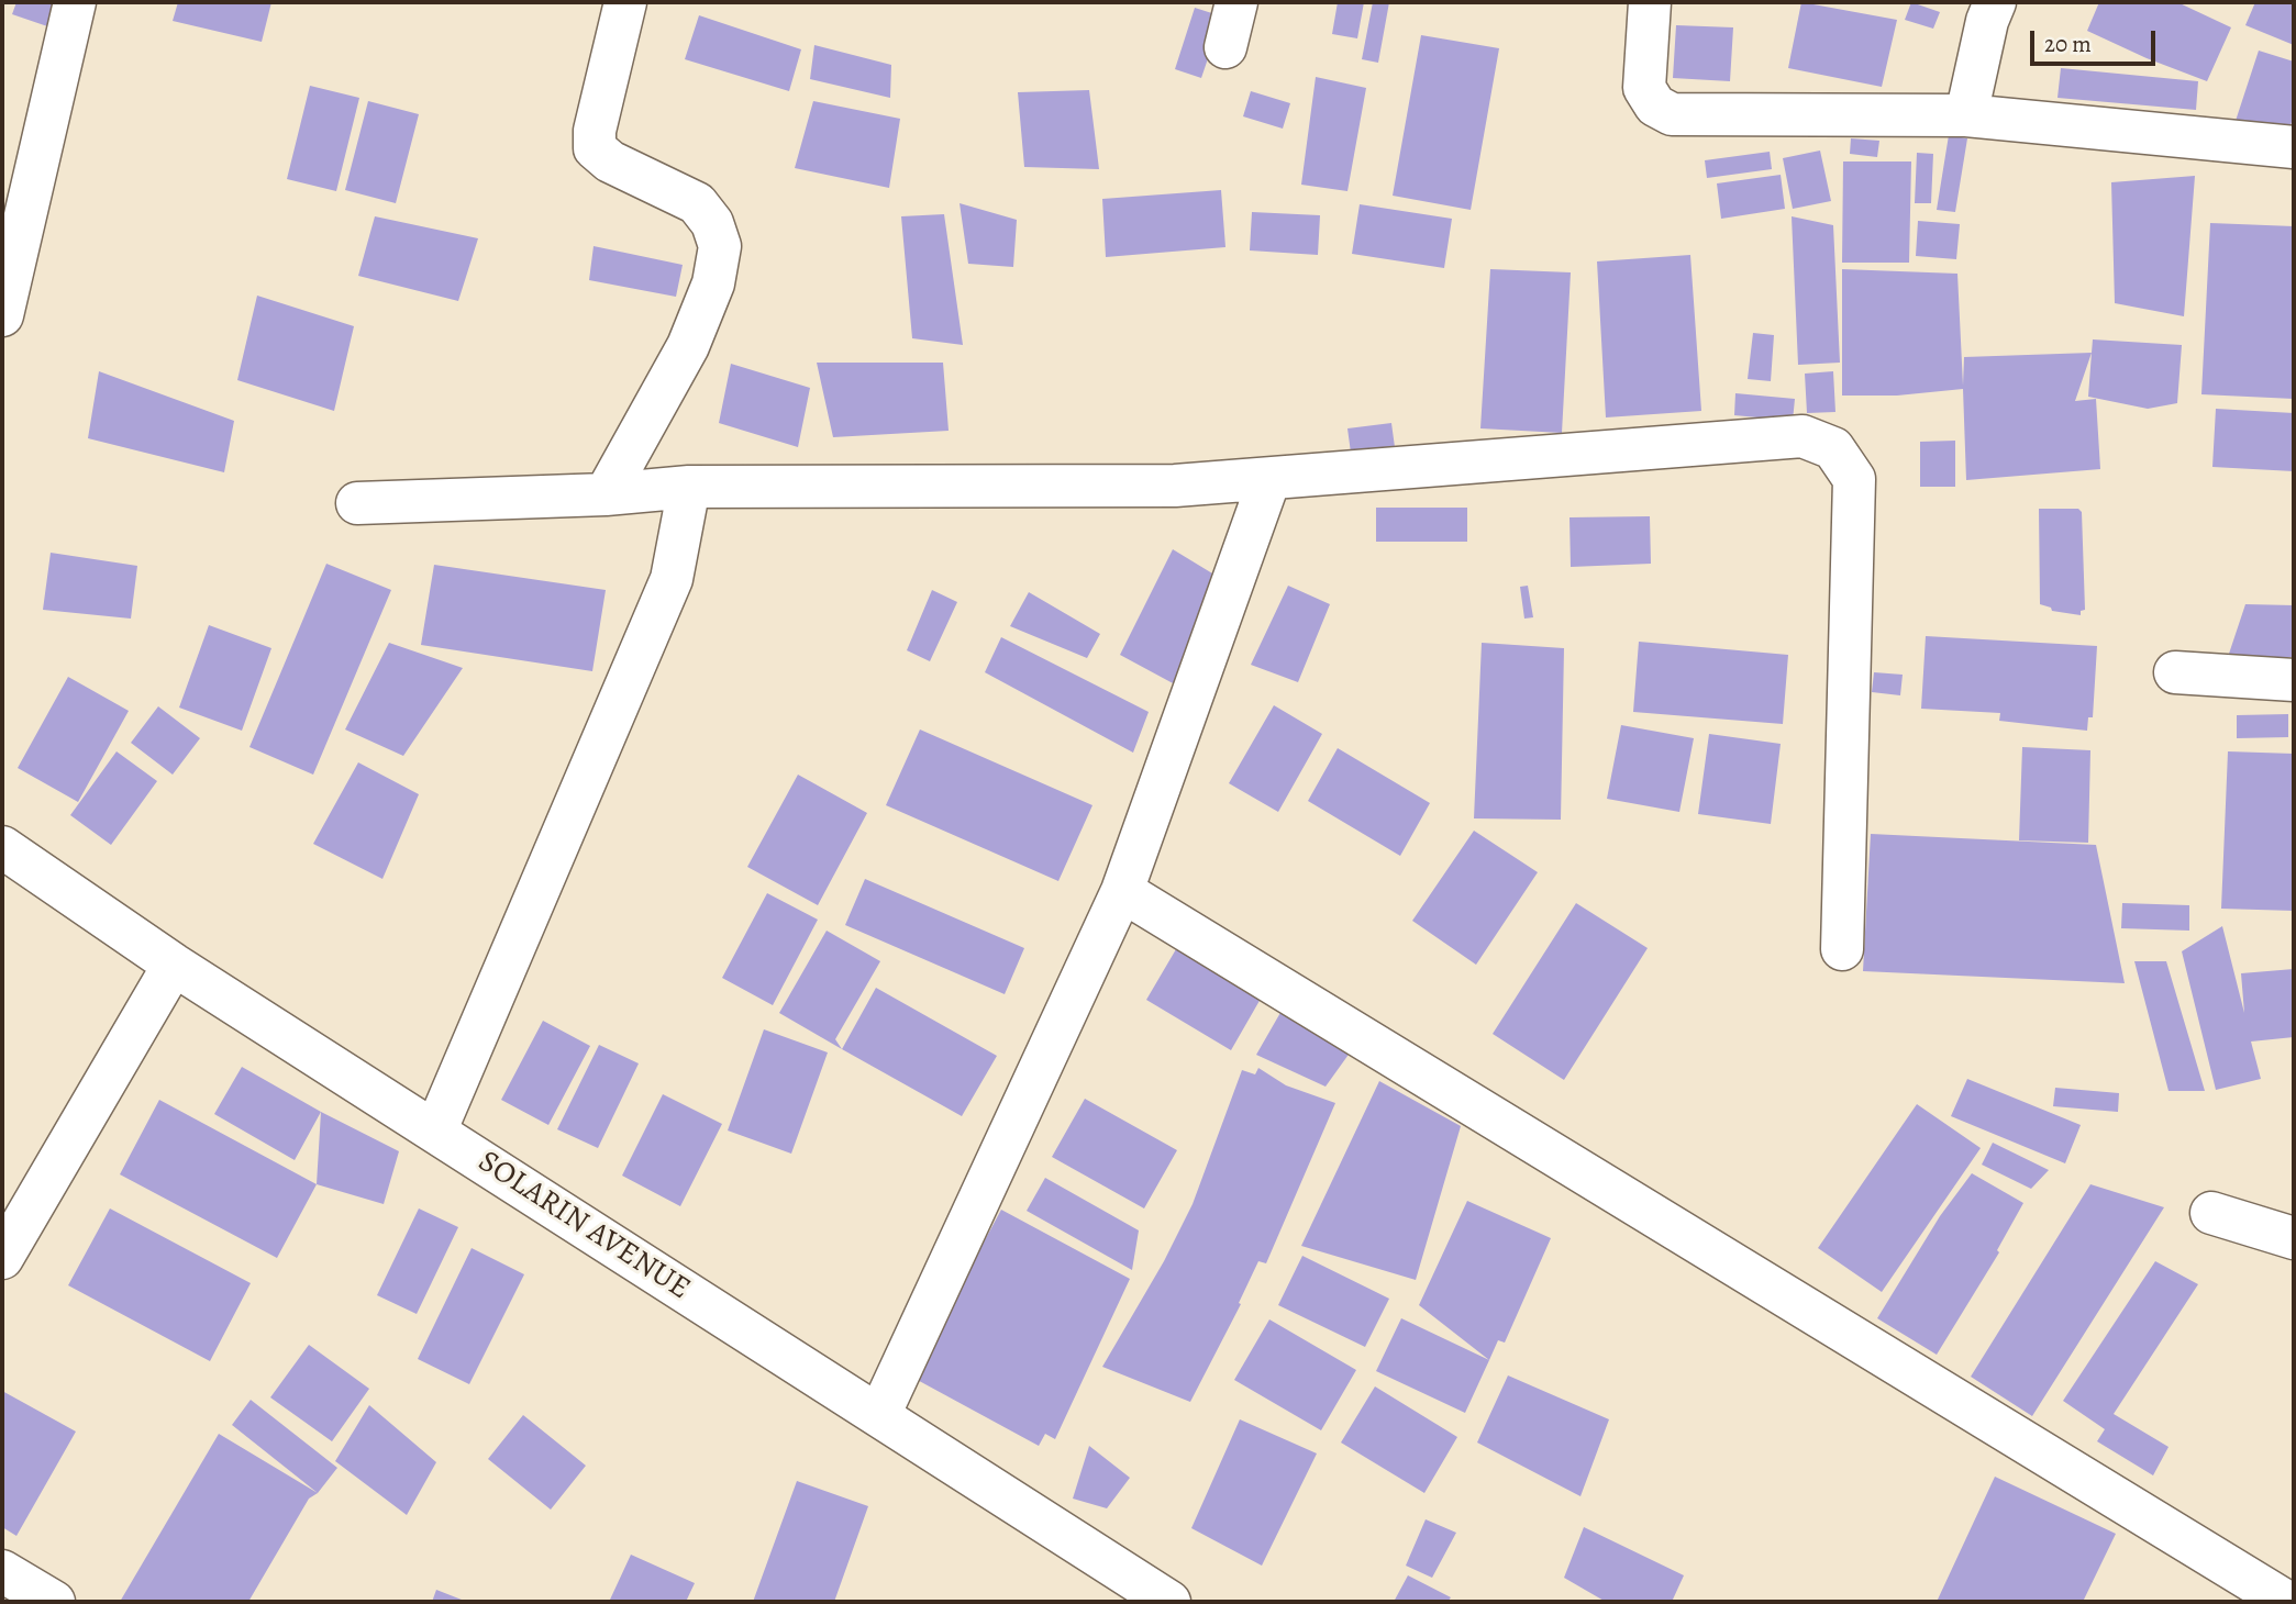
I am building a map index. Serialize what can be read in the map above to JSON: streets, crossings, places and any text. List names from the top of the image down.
{
  "streets": {
    "street": ["SOLARIN AVENUE"]
  },
  "scale_bar": "20 m"
}
